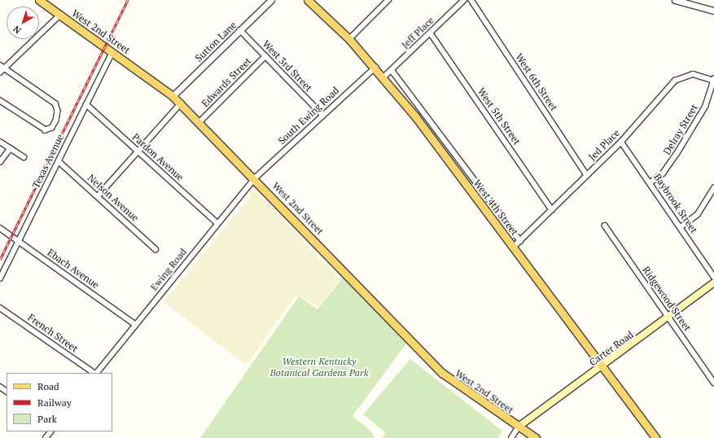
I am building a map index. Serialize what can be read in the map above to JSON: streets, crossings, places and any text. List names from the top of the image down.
{
  "streets": {
    "main road": ["West 2nd Street", "West 4th Street", "Carter Road"],
    "street": [
      "Jeff Place",
      "Sutton Lane",
      "West 3rd Street",
      "Edwards Street",
      "West 6th Street",
      "South Ewing Road",
      "West 5th Street",
      "Delray Street",
      "Jed Place",
      "Pardon Avenue",
      "Texas Avenue",
      "Nelson Avenue",
      "Baybrook Street",
      "Ebach Avenue",
      "Ewing Road",
      "Ridgewood Street",
      "French Street"
    ]
  },
  "crossings": [
    ["West 2nd Street", "Sutton Lane"],
    ["West 2nd Street", "Edwards Street"],
    ["West 2nd Street", "South Ewing Road"],
    ["West 2nd Street", "Texas Avenue"],
    ["West 2nd Street", "Ewing Road"],
    ["West 2nd Street", "Carter Road"],
    ["Jeff Place", "West 5th Street"],
    ["Jeff Place", "West 4th Street"],
    ["Sutton Lane", "West 3rd Street"],
    ["West 3rd Street", "Edwards Street"],
    ["West 3rd Street", "South Ewing Road"],
    ["West 6th Street", "Jed Place"],
    ["South Ewing Road", "West 4th Street"],
    ["South Ewing Road", "Ewing Road"],
    ["West 5th Street", "Jed Place"],
    ["Delray Street", "Jed Place"],
    ["Delray Street", "Baybrook Street"],
    ["Jed Place", "Baybrook Street"],
    ["Jed Place", "West 4th Street"],
    ["Pardon Avenue", "Texas Avenue"],
    ["Pardon Avenue", "Ewing Road"],
    ["Texas Avenue", "Nelson Avenue"],
    ["Texas Avenue", "Ebach Avenue"],
    ["West 4th Street", "Carter Road"],
    ["Ebach Avenue", "Ewing Road"],
    ["Ridgewood Street", "Carter Road"]
  ],
  "parks": ["Western Kentucky Botanical Gardens Park"],
  "legend": ["Road", "Railway", "Park"],
  "north": "bottom left"
}
